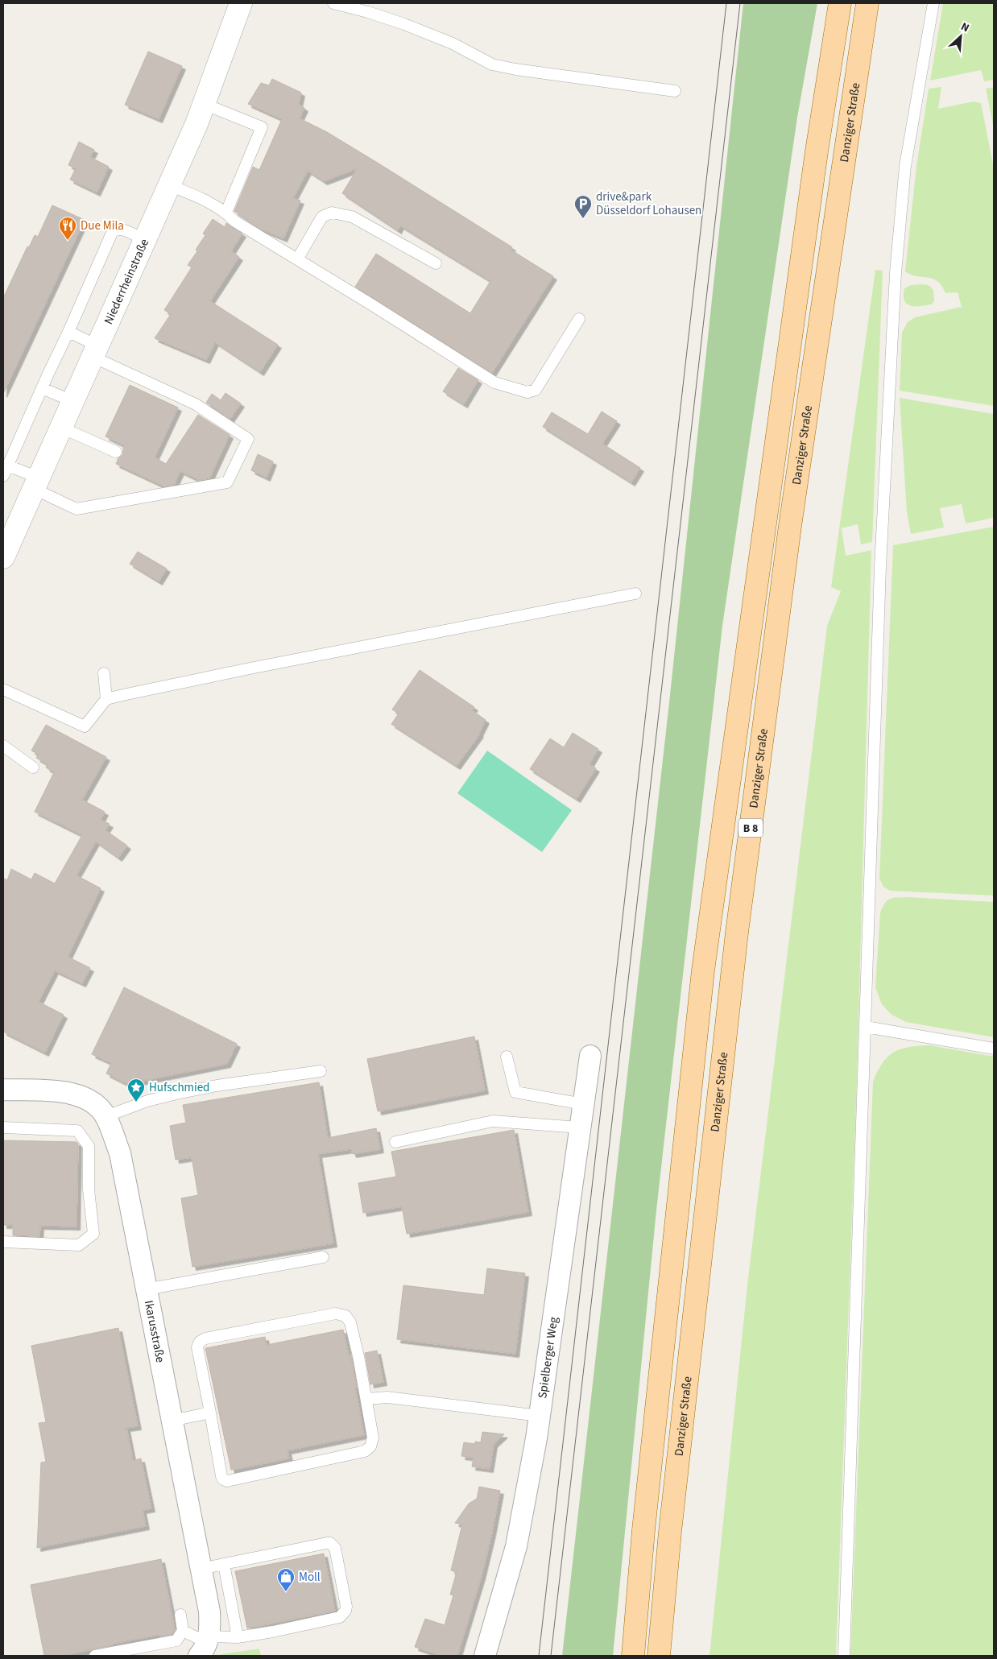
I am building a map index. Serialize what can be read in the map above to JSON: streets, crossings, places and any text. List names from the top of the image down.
{
  "streets": {
    "main road": ["Danziger Straße", "B 8"],
    "street": ["Niederrheinstraße", "Ikarusstraße", "Spielberger Weg"]
  },
  "places": {
    "parking": ["drive&park Düsseldorf Lohausen"],
    "restaurant": ["Due Mila"],
    "place": ["Hufschmied"],
    "shop": ["Moll"]
  },
  "north": "top right"
}
